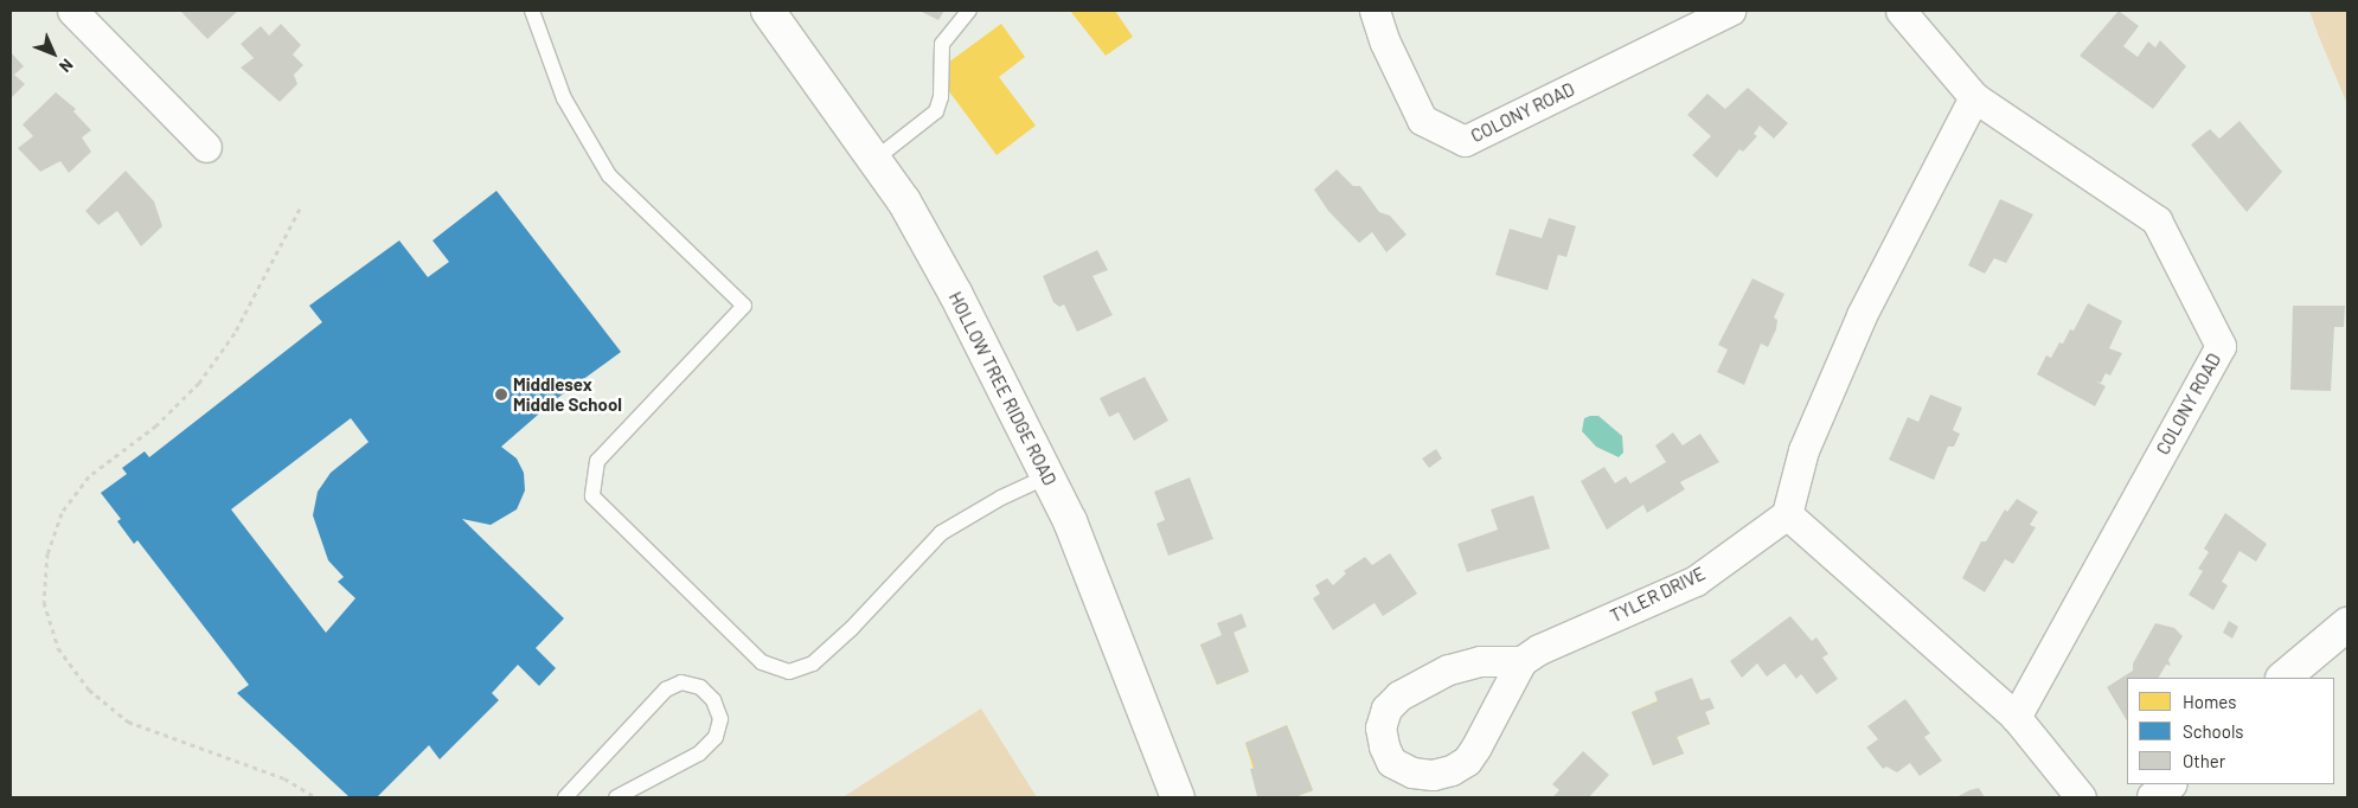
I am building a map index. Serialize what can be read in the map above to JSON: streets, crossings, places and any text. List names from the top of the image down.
{
  "streets": {
    "main road": ["HOLLOW TREE RIDGE ROAD"],
    "street": ["COLONY ROAD", "TYLER DRIVE"]
  },
  "places": ["Middlesex Middle School"],
  "legend": ["Homes", "Schools", "Other"],
  "north": "bottom right"
}
